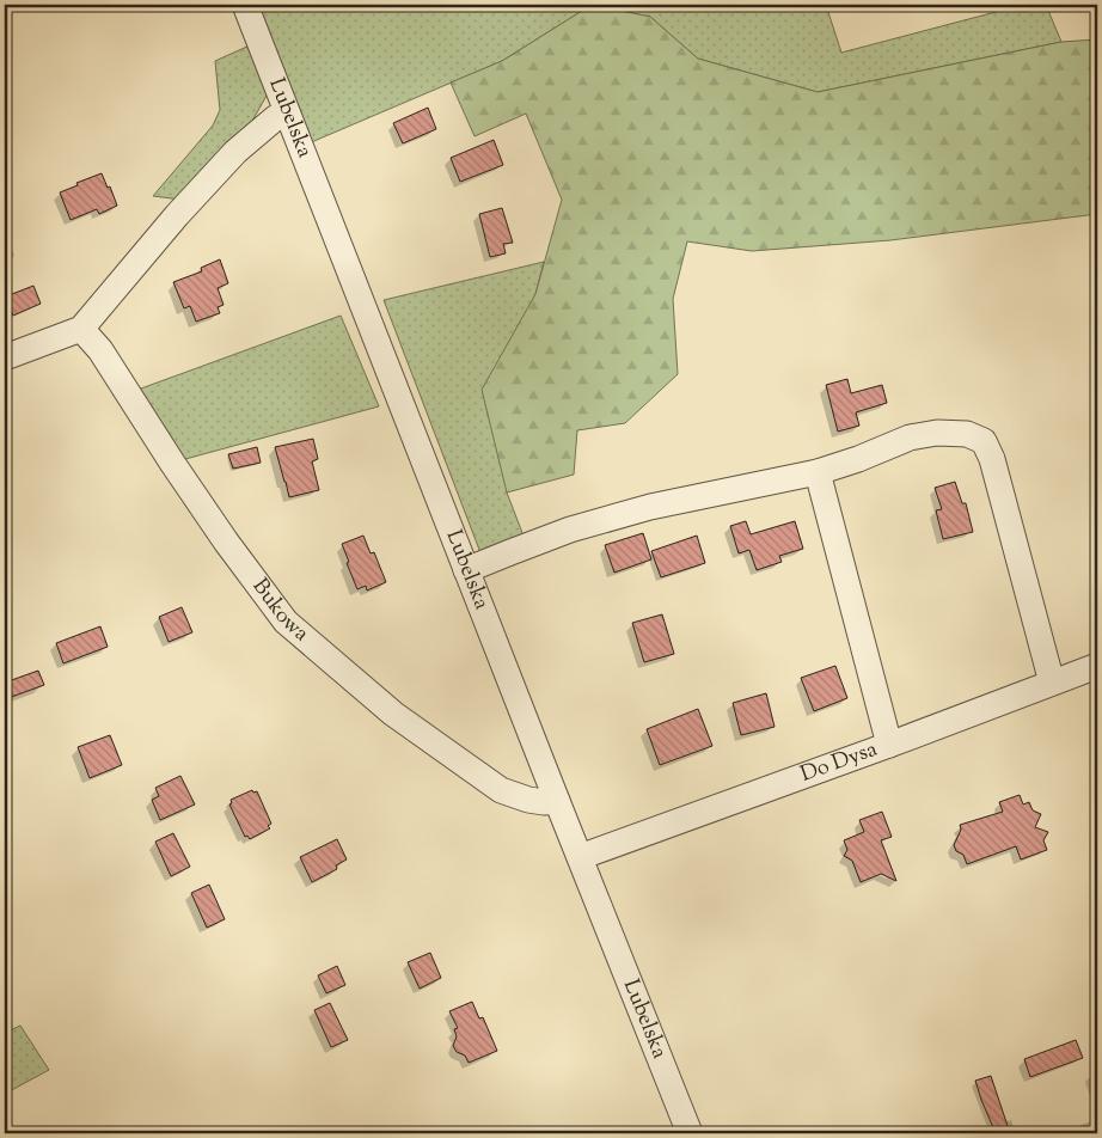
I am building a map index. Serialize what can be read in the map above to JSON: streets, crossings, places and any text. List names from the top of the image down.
{
  "streets": {
    "street": ["Lubelska", "Bukowa", "Do Dysa"]
  },
  "crossings": [
    ["Lubelska", "Bukowa"],
    ["Lubelska", "Do Dysa"]
  ]
}
